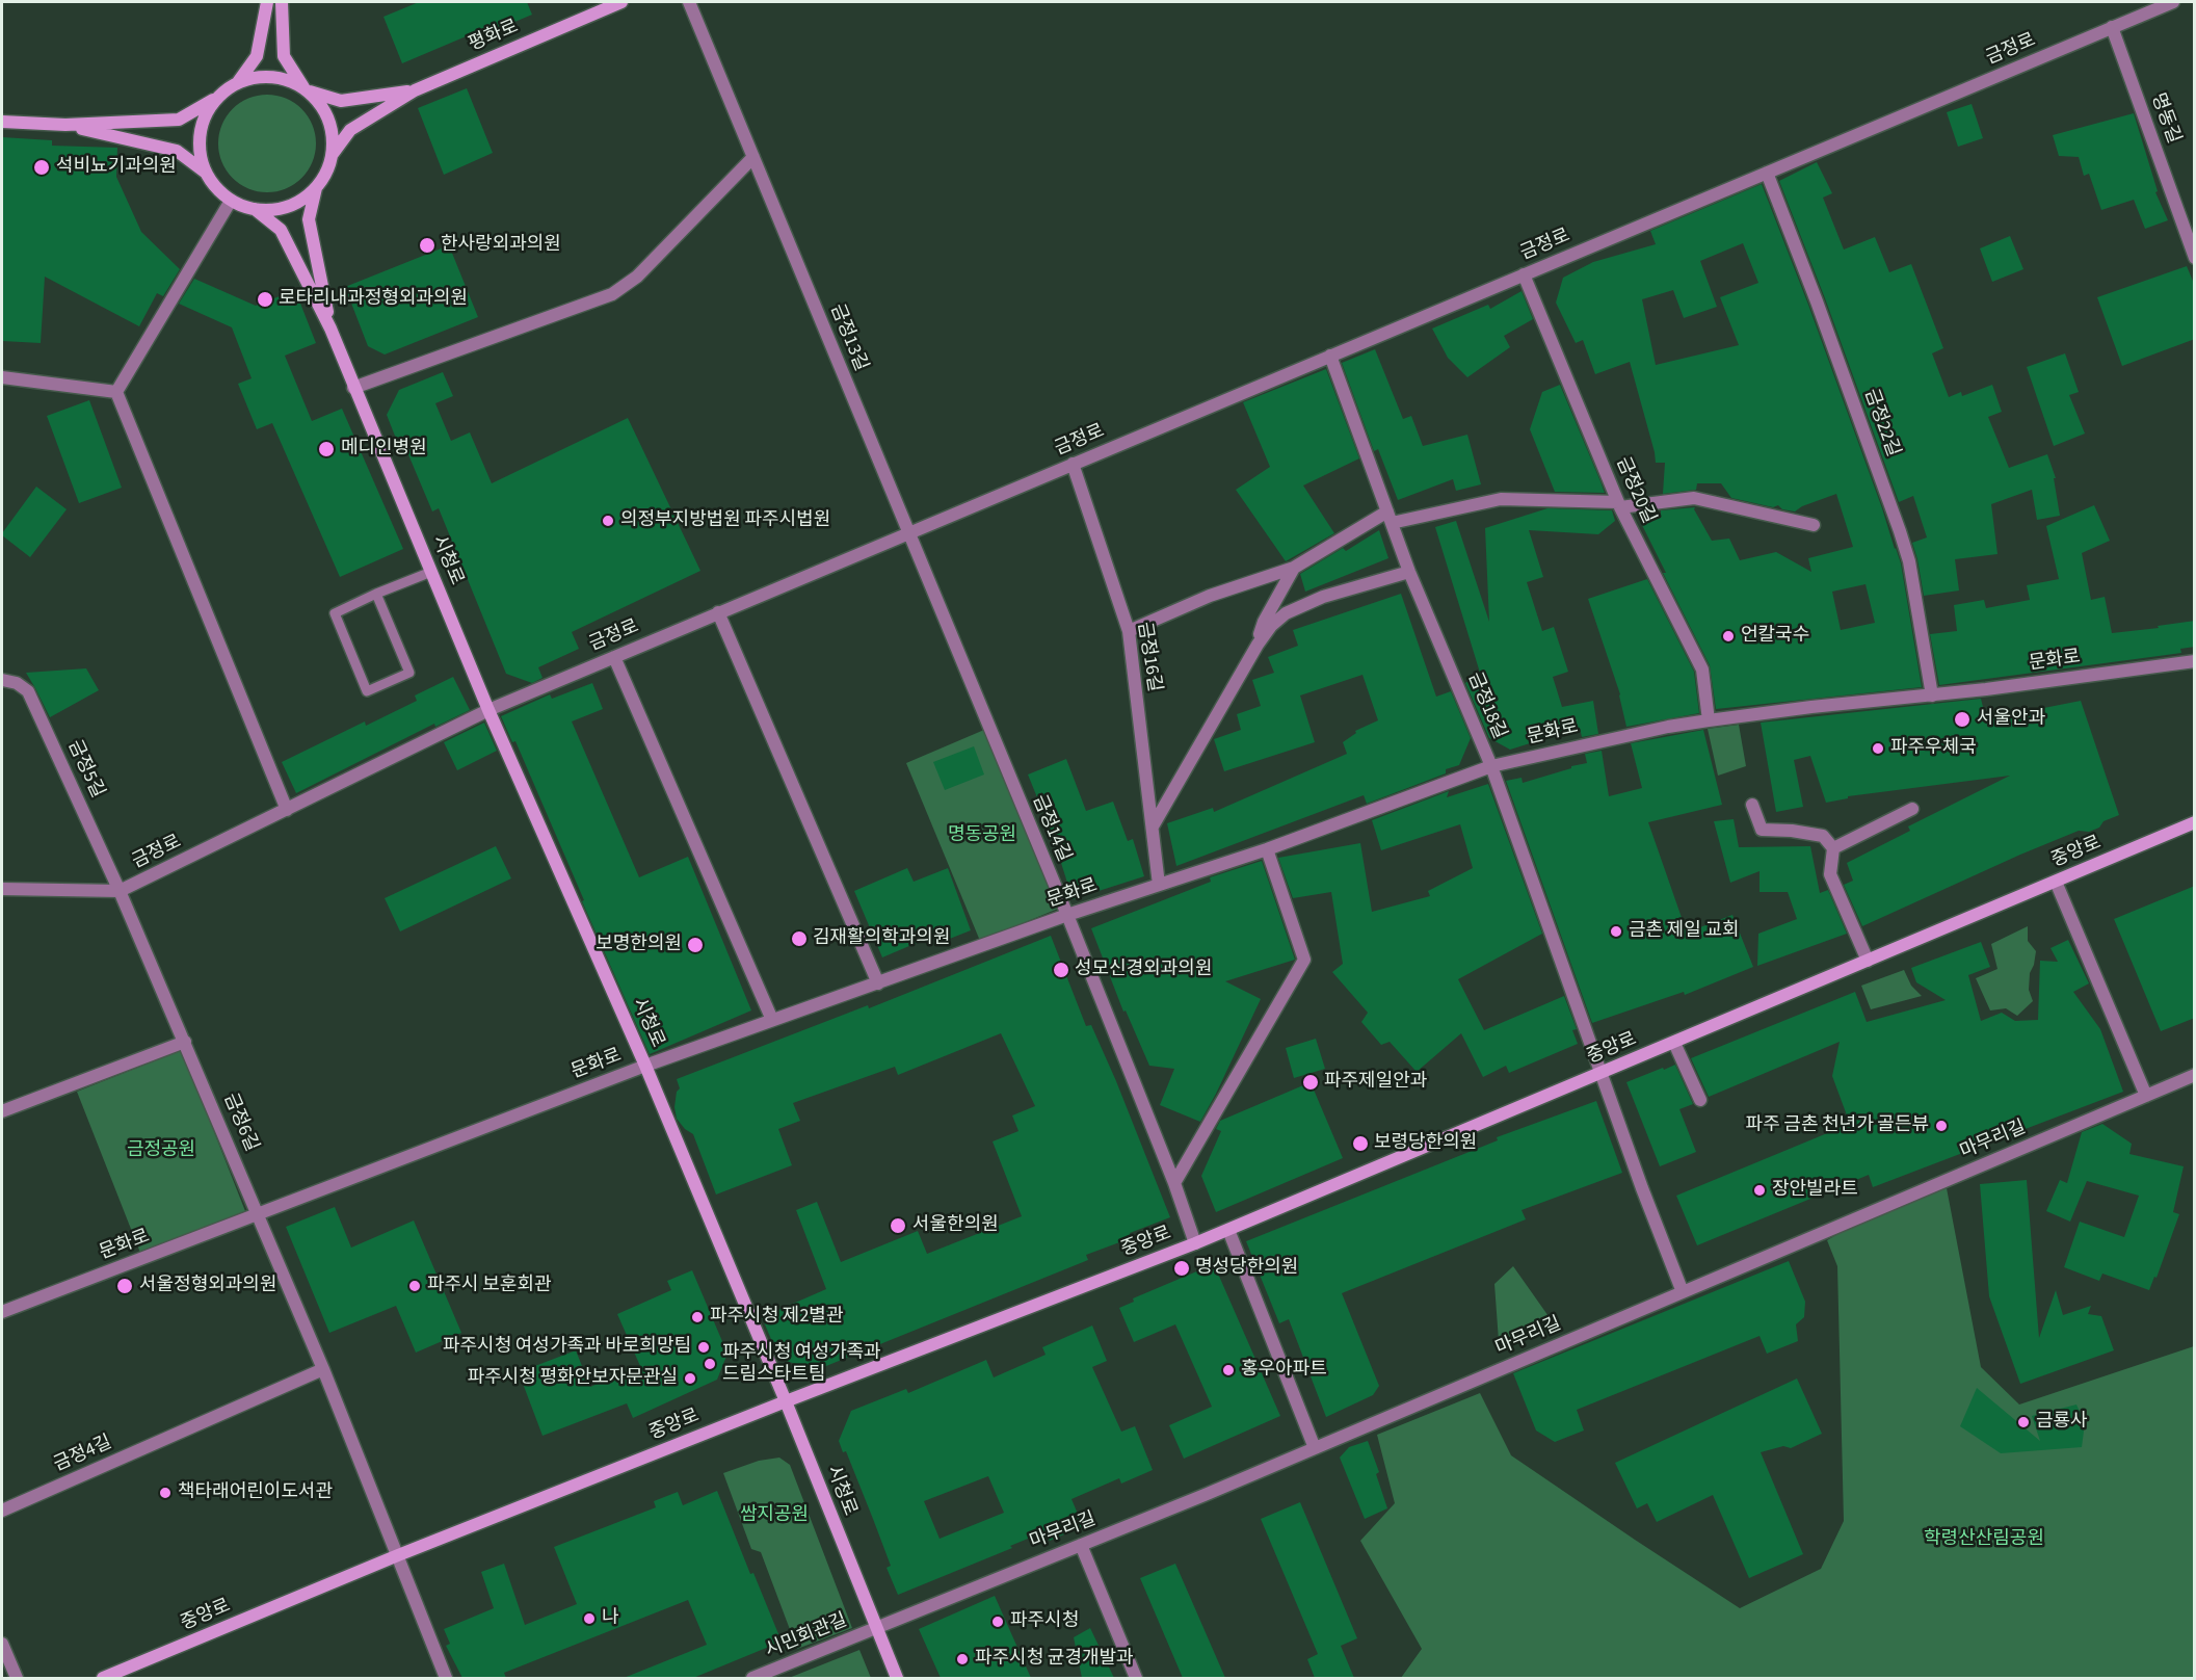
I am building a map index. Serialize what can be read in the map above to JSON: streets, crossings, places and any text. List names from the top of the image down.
{
  "streets": {
    "street": [
      "평화로",
      "금정로",
      "명동길",
      "금정13길",
      "금정22길",
      "금정20길",
      "시청로",
      "금정16길",
      "문화로",
      "금정18길",
      "금정5길",
      "금정14길",
      "중앙로",
      "금정6길",
      "마무리길",
      "금정4길",
      "시민회관길"
    ]
  },
  "crossings": [
    ["금정로", "명동길"],
    ["금정로", "금정13길"],
    ["금정로", "금정22길"],
    ["금정로", "금정20길"],
    ["금정로", "시청로"],
    ["금정로", "금정16길"],
    ["금정로", "금정18길"],
    ["금정로", "금정5길"],
    ["금정로", "금정14길"],
    ["금정로", "금정6길"],
    ["금정13길", "금정14길"],
    ["금정22길", "문화로"],
    ["금정20길", "문화로"],
    ["시청로", "문화로"],
    ["시청로", "중앙로"],
    ["시청로", "마무리길"],
    ["시청로", "시민회관길"],
    ["금정16길", "문화로"],
    ["문화로", "금정18길"],
    ["문화로", "금정14길"],
    ["문화로", "금정6길"],
    ["금정18길", "중앙로"],
    ["금정18길", "마무리길"],
    ["금정5길", "금정6길"],
    ["금정14길", "중앙로"],
    ["중앙로", "금정6길"],
    ["금정6길", "금정4길"],
    ["마무리길", "시민회관길"]
  ],
  "parks": [
    "명동공원",
    "금정공원",
    "쌈지공원",
    "학령산산림공원"
  ],
  "places": [
    "석비뇨기과의원",
    "한사랑외과의원",
    "로타리내과정형외과의원",
    "메디인병원",
    "의정부지방법원 파주시법원",
    "언칼국수",
    "서울안과",
    "파주우체국",
    "금촌 제일 교회",
    "김재활의학과의원",
    "보명한의원",
    "성모신경외과의원",
    "파주제일안과",
    "파주 금촌 천년가 골든뷰",
    "보령당한의원",
    "장안빌라트",
    "서울한의원",
    "명성당한의원",
    "서울정형외과의원",
    "파주시 보훈회관",
    "파주시청 제2별관",
    "파주시청 여성가족과 바로희망팀",
    "파주시청 여성가족과 드림스타트팀",
    "홍우아파트",
    "파주시청 평화안보자문관실",
    "금룡사",
    "책타래어린이도서관",
    "나",
    "파주시청",
    "파주시청 균경개발과"
  ]
}
